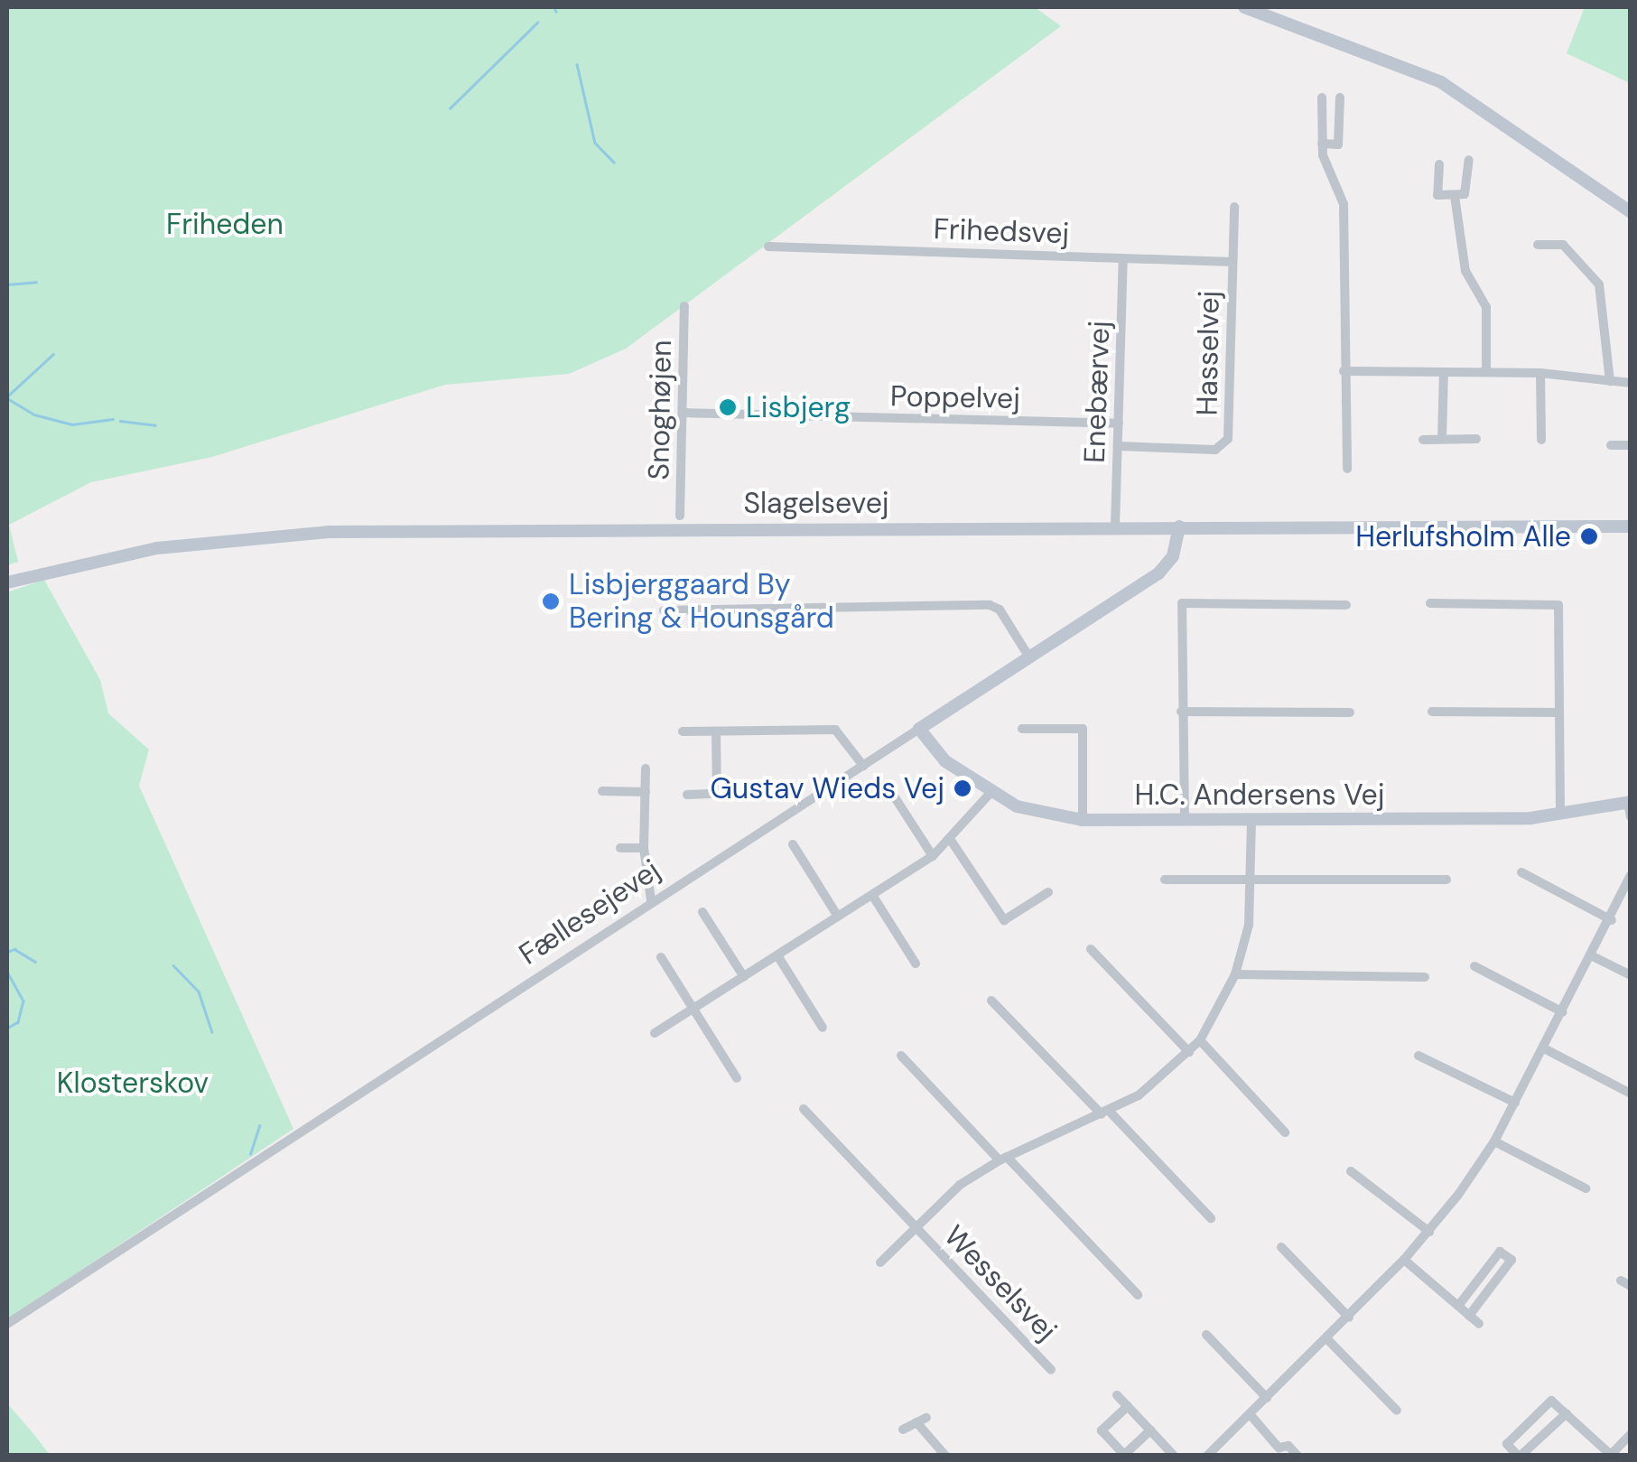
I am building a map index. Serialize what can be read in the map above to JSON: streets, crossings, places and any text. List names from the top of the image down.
{
  "streets": {
    "street": [
      "Frihedsvej",
      "Hasselvej",
      "Enebærvej",
      "Poppelvej",
      "Snoghøjen",
      "Slagelsevej",
      "H.C. Andersens Vej",
      "Fællesejevej",
      "Wesselsvej"
    ]
  },
  "crossings": [
    ["Frihedsvej", "Hasselvej"],
    ["Frihedsvej", "Enebærvej"],
    ["Hasselvej", "Enebærvej"],
    ["Enebærvej", "Poppelvej"],
    ["Enebærvej", "Slagelsevej"],
    ["Poppelvej", "Snoghøjen"],
    ["Slagelsevej", "Fællesejevej"],
    ["H.C. Andersens Vej", "Fællesejevej"],
    ["H.C. Andersens Vej", "Wesselsvej"]
  ],
  "parks": ["Friheden", "Klosterskov"],
  "places": [
    "Lisbjerg",
    "Herlufsholm Alle",
    "Lisbjerggaard By Bering & Hounsgård",
    "Gustav Wieds Vej"
  ]
}
